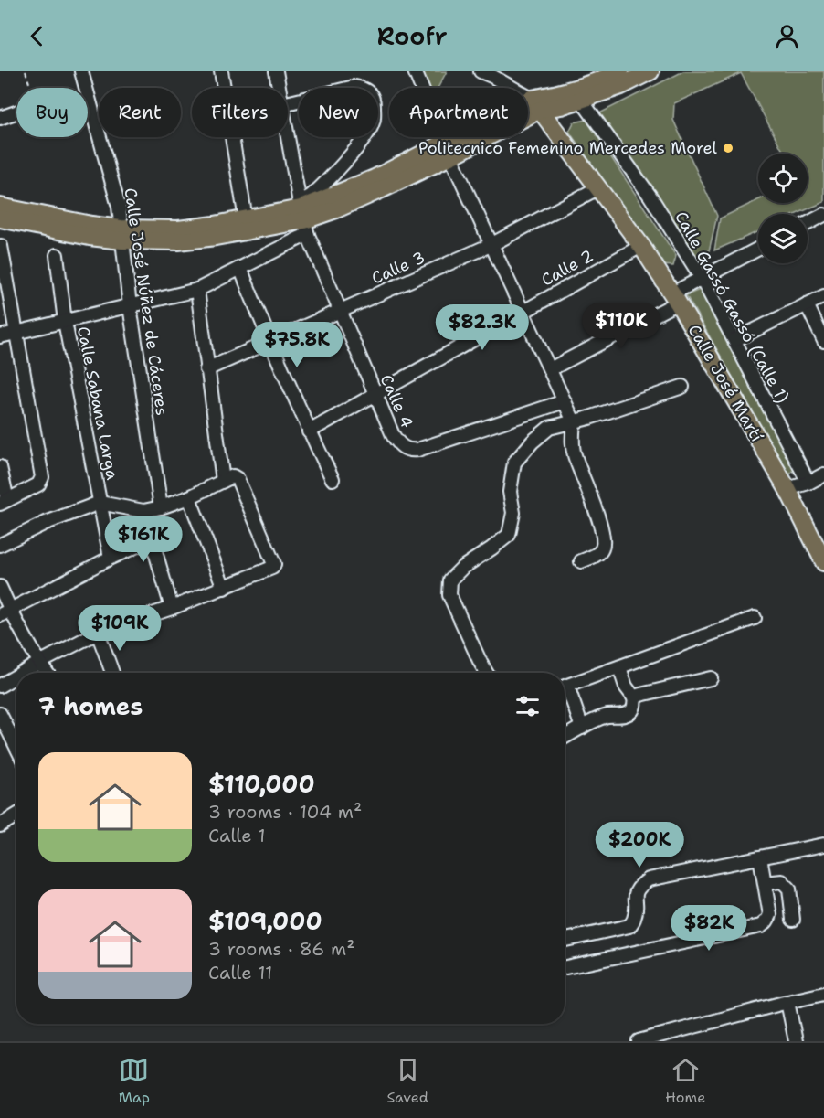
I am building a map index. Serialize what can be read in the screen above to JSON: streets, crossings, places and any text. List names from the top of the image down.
{
  "streets": {
    "main road": ["Calle José Martí"],
    "street": [
      "Calle 3",
      "Calle 2",
      "Calle José Núñez de Cáceres",
      "Calle Gassó Gassó (Calle 1)",
      "Calle 4",
      "Calle Sabana Larga"
    ]
  },
  "crossings": [
    ["Calle 3", "Calle José Martí"],
    ["Calle 3", "Calle 4"],
    ["Calle 2", "Calle José Martí"],
    ["Calle 2", "Calle 4"]
  ],
  "places": ["Politecnico Femenino Mercedes Morel"],
  "page": {
    "header": "Roofr",
    "chip": [
      "Buy",
      "Rent",
      "Filters",
      "New",
      "Apartment"
    ],
    "price": [
      "$110K",
      "$82.3K",
      "$75.8K",
      "$161K",
      "$109K",
      "$200K",
      "$82K"
    ],
    "heading": "7 homes",
    "list": [
      {
        "name": "$110,000",
        "note": "3 rooms · 104 m² · Calle 1"
      },
      {
        "name": "$109,000",
        "note": "3 rooms · 86 m² · Calle 11"
      }
    ],
    "tabs": ["Map", "Saved", "Home"]
  }
}
